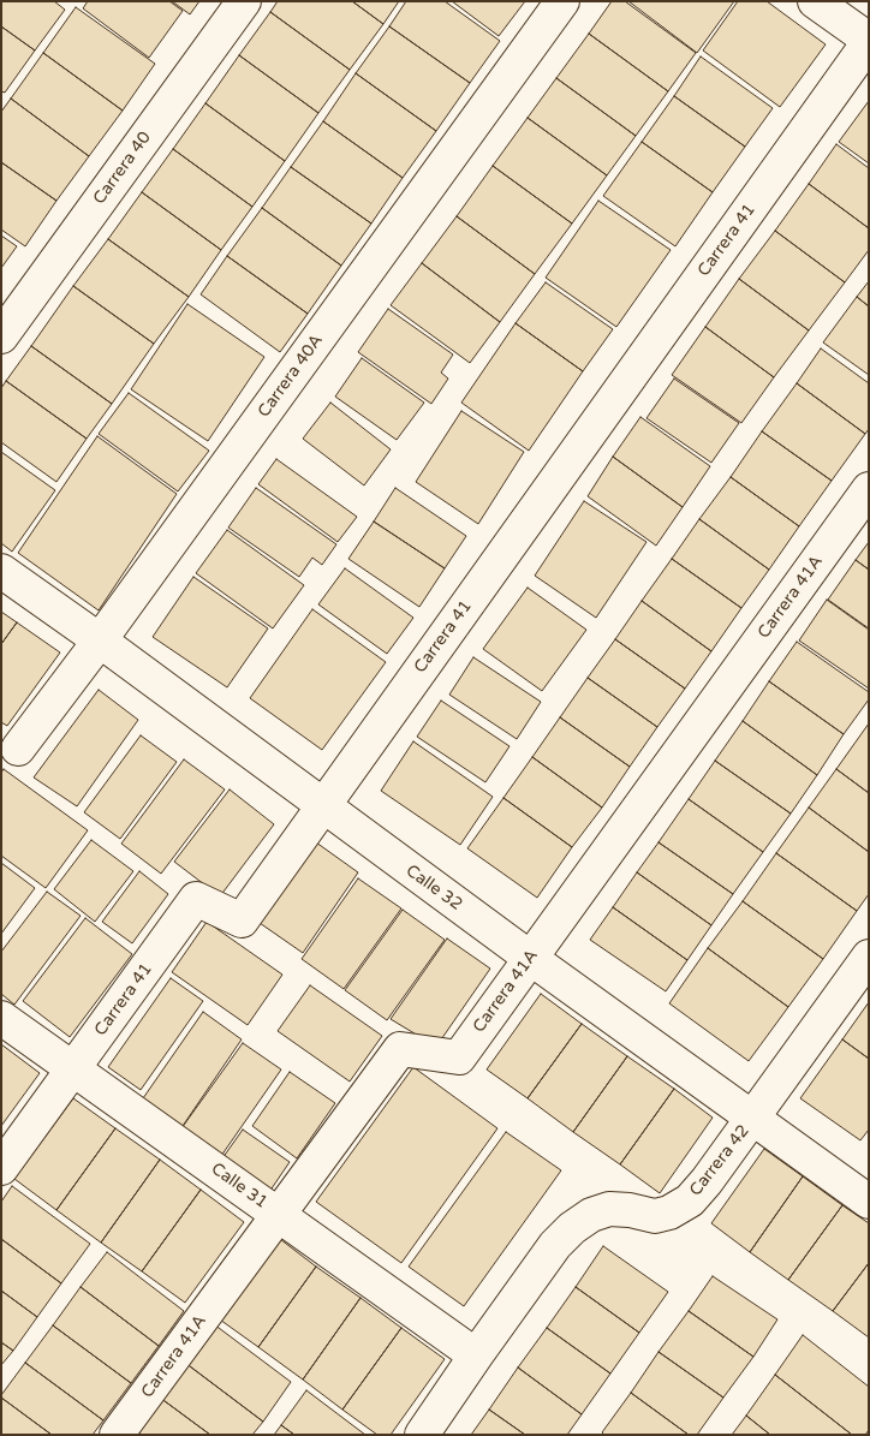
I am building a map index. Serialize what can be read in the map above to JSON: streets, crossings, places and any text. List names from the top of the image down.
{
  "streets": {
    "street": [
      "Carrera 40",
      "Carrera 41",
      "Carrera 40A",
      "Carrera 41A",
      "Calle 32",
      "Carrera 42",
      "Calle 31"
    ]
  },
  "crossings": [
    ["Carrera 41", "Calle 32"],
    ["Carrera 41", "Calle 31"],
    ["Carrera 40A", "Calle 32"],
    ["Carrera 41A", "Calle 32"],
    ["Carrera 41A", "Calle 31"],
    ["Calle 32", "Carrera 42"],
    ["Carrera 42", "Calle 31"]
  ]
}
